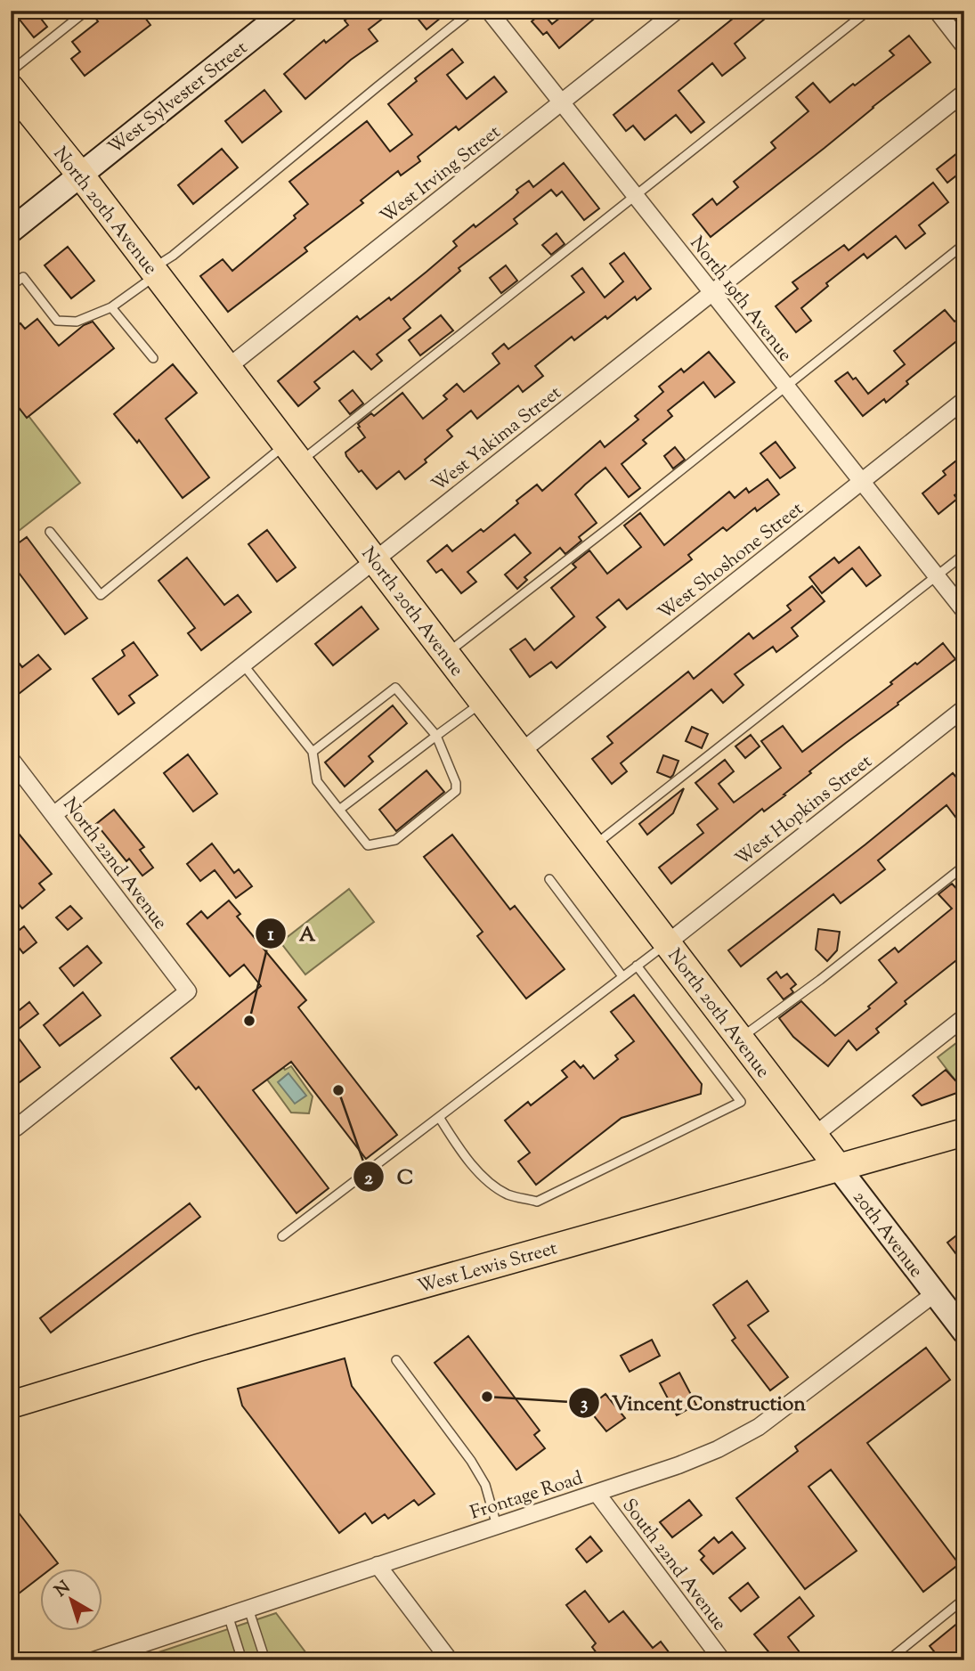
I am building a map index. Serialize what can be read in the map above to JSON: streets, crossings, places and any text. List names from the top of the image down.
{
  "streets": {
    "main road": ["North 20th Avenue", "20th Avenue", "West Lewis Street"],
    "street": [
      "West Sylvester Street",
      "West Irving Street",
      "North 19th Avenue",
      "West Yakima Street",
      "West Shoshone Street",
      "West Hopkins Street",
      "North 22nd Avenue",
      "Frontage Road",
      "South 22nd Avenue"
    ]
  },
  "crossings": [
    ["West Sylvester Street", "North 20th Avenue"],
    ["West Irving Street", "North 20th Avenue"],
    ["West Irving Street", "North 19th Avenue"],
    ["North 20th Avenue", "West Yakima Street"],
    ["North 20th Avenue", "West Shoshone Street"],
    ["North 20th Avenue", "West Hopkins Street"],
    ["North 20th Avenue", "20th Avenue"],
    ["North 19th Avenue", "West Yakima Street"],
    ["North 19th Avenue", "West Shoshone Street"],
    ["West Yakima Street", "North 22nd Avenue"],
    ["20th Avenue", "West Lewis Street"],
    ["20th Avenue", "Frontage Road"],
    ["Frontage Road", "South 22nd Avenue"]
  ],
  "places": ["A", "C", "Vincent Construction"],
  "north": "top left"
}
